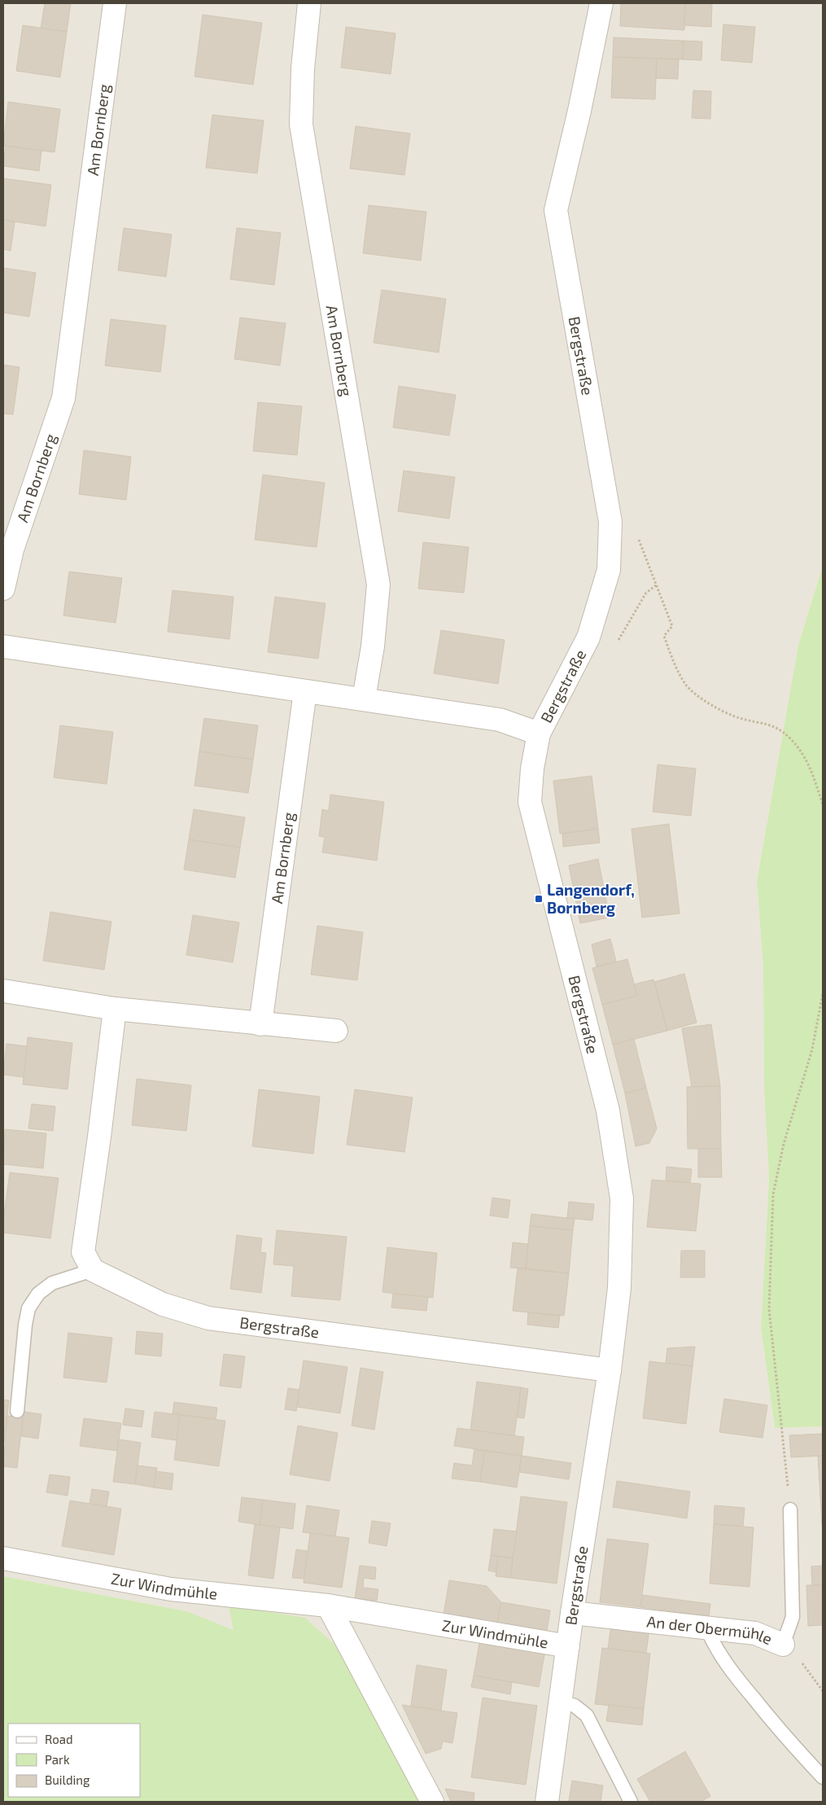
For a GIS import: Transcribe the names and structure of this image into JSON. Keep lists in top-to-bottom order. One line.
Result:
{"streets":{"street":["Am Bornberg","Bergstraße","Zur Windmühle","An der Obermühle"]},"crossings":[["Bergstraße","Zur Windmühle"],["Bergstraße","An der Obermühle"]],"places":{"transit":["Langendorf, Bornberg"]},"legend":["Road","Park","Building"]}
